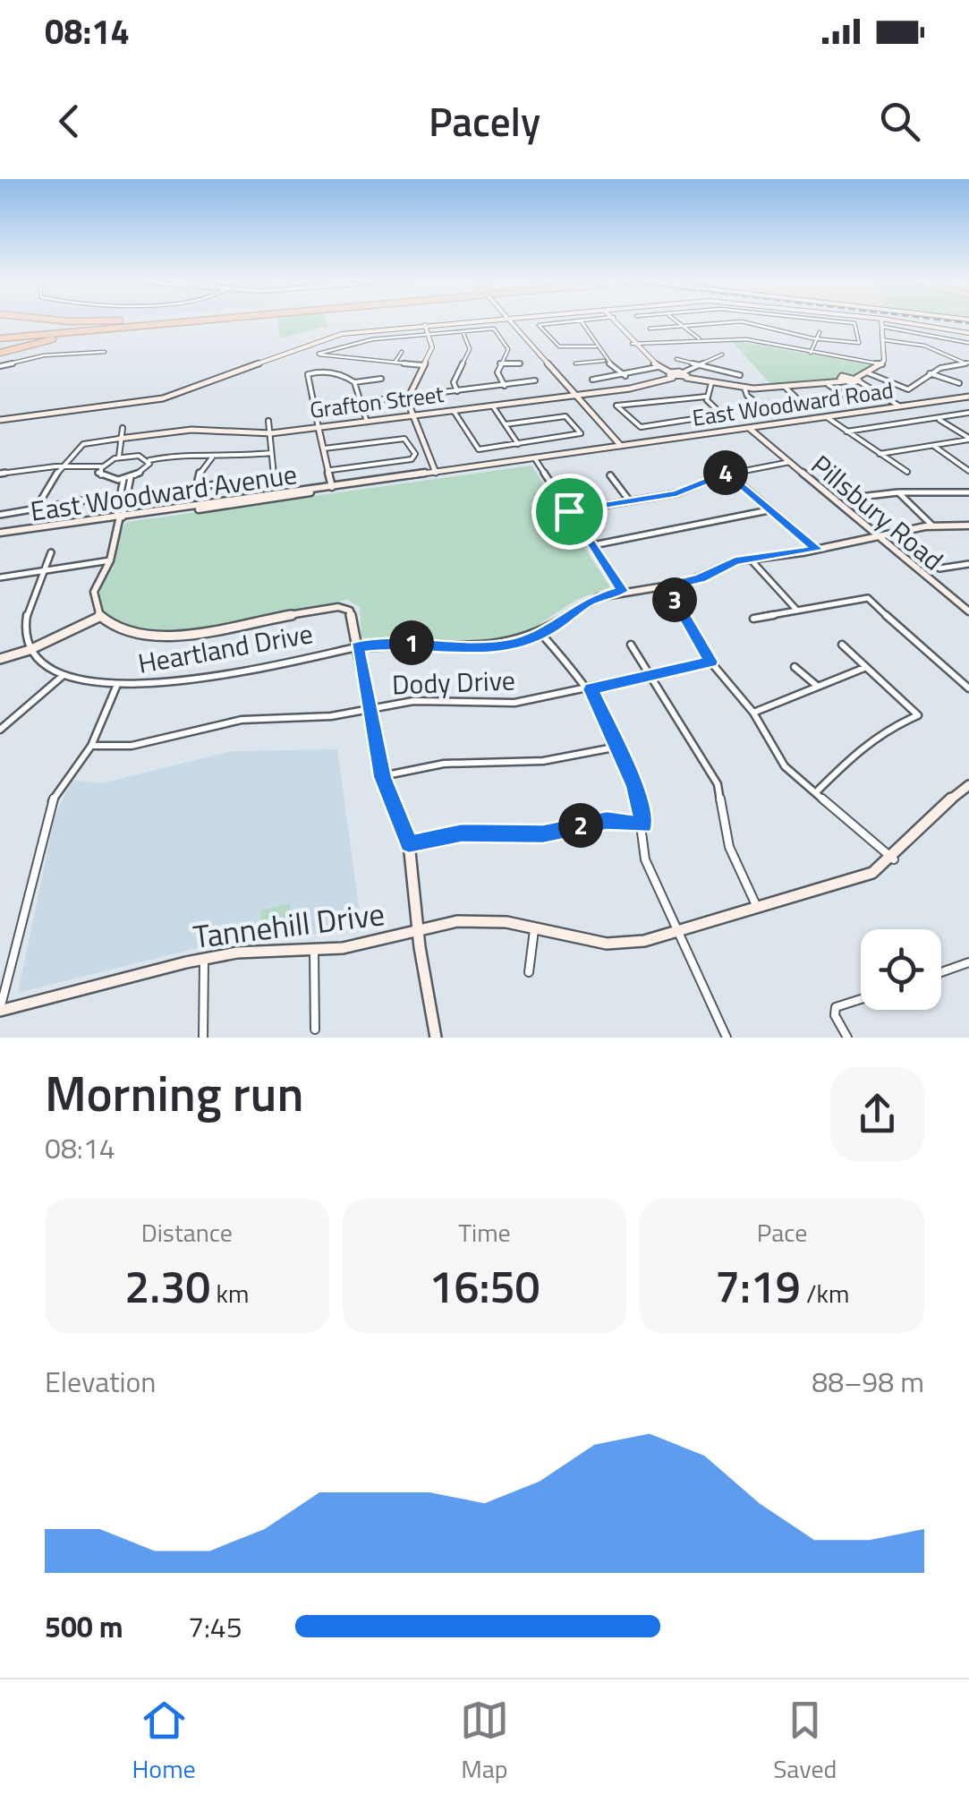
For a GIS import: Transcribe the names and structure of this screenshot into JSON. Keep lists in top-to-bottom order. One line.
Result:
{"streets":{"street":["Grafton Street","East Woodward Road","East Woodward Avenue","Pillsbury Road","Heartland Drive","Dody Drive","Tannehill Drive"]},"crossings":[["East Woodward Road","East Woodward Avenue"],["East Woodward Road","Pillsbury Road"],["Pillsbury Road","Heartland Drive"]],"page":{"status":"08:14","header":"Pacely","pins":["4","3","1","2"],"heading":["Morning run","08:14"],"stats":[["Distance","2.30 km"],["Time","16:50"],["Pace","7:19 /km"]],"chart":["Elevation","88–98 m"],"list":[{"name":"500 m","note":"7:45"}],"tabs":["Home","Map","Saved"]}}
